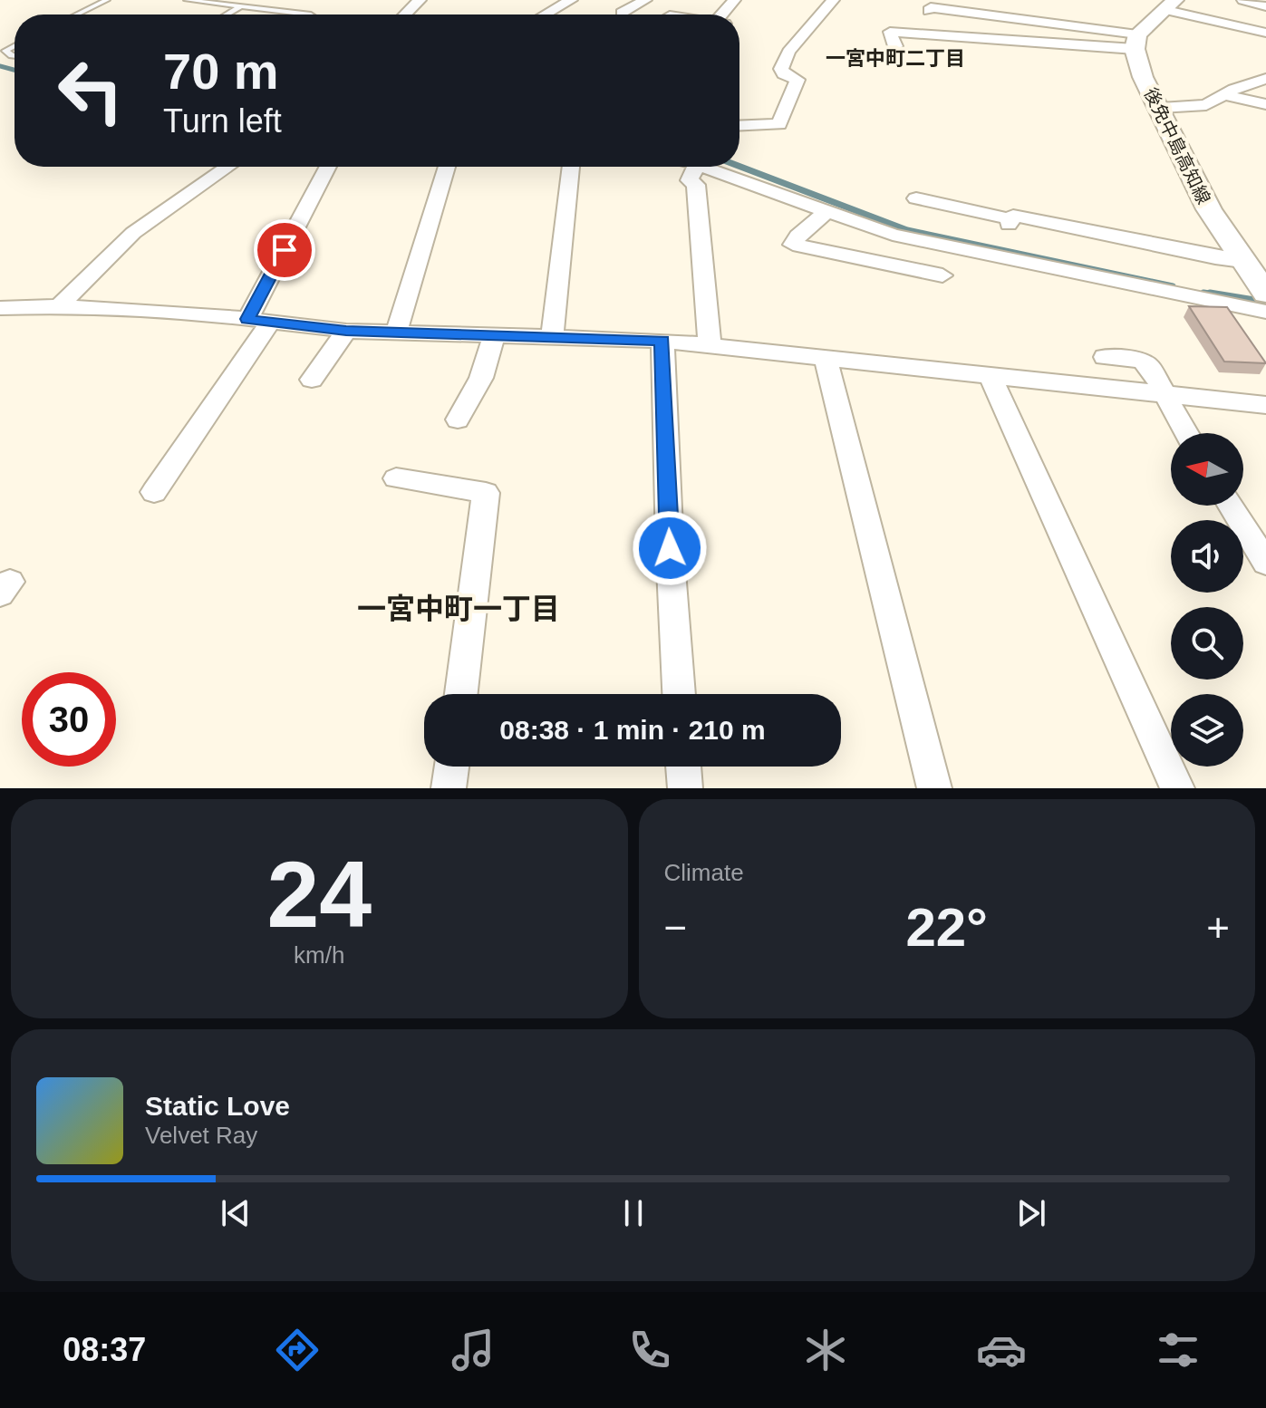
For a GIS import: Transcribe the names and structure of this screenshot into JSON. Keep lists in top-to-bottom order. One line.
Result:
{"streets":{"main road":["後免中島高知線"]},"districts":["一宮中町二丁目","一宮中町一丁目"],"north":"left","page":{"turn":["70 m","Turn left"],"limit":"30","trip":"08:38 · 1 min · 210 m","tile":[["24","km/h"],"Climate"],"heat":["−","22°","+"],"song":["Static Love","Velvet Ray"],"tabs":"08:37"}}
